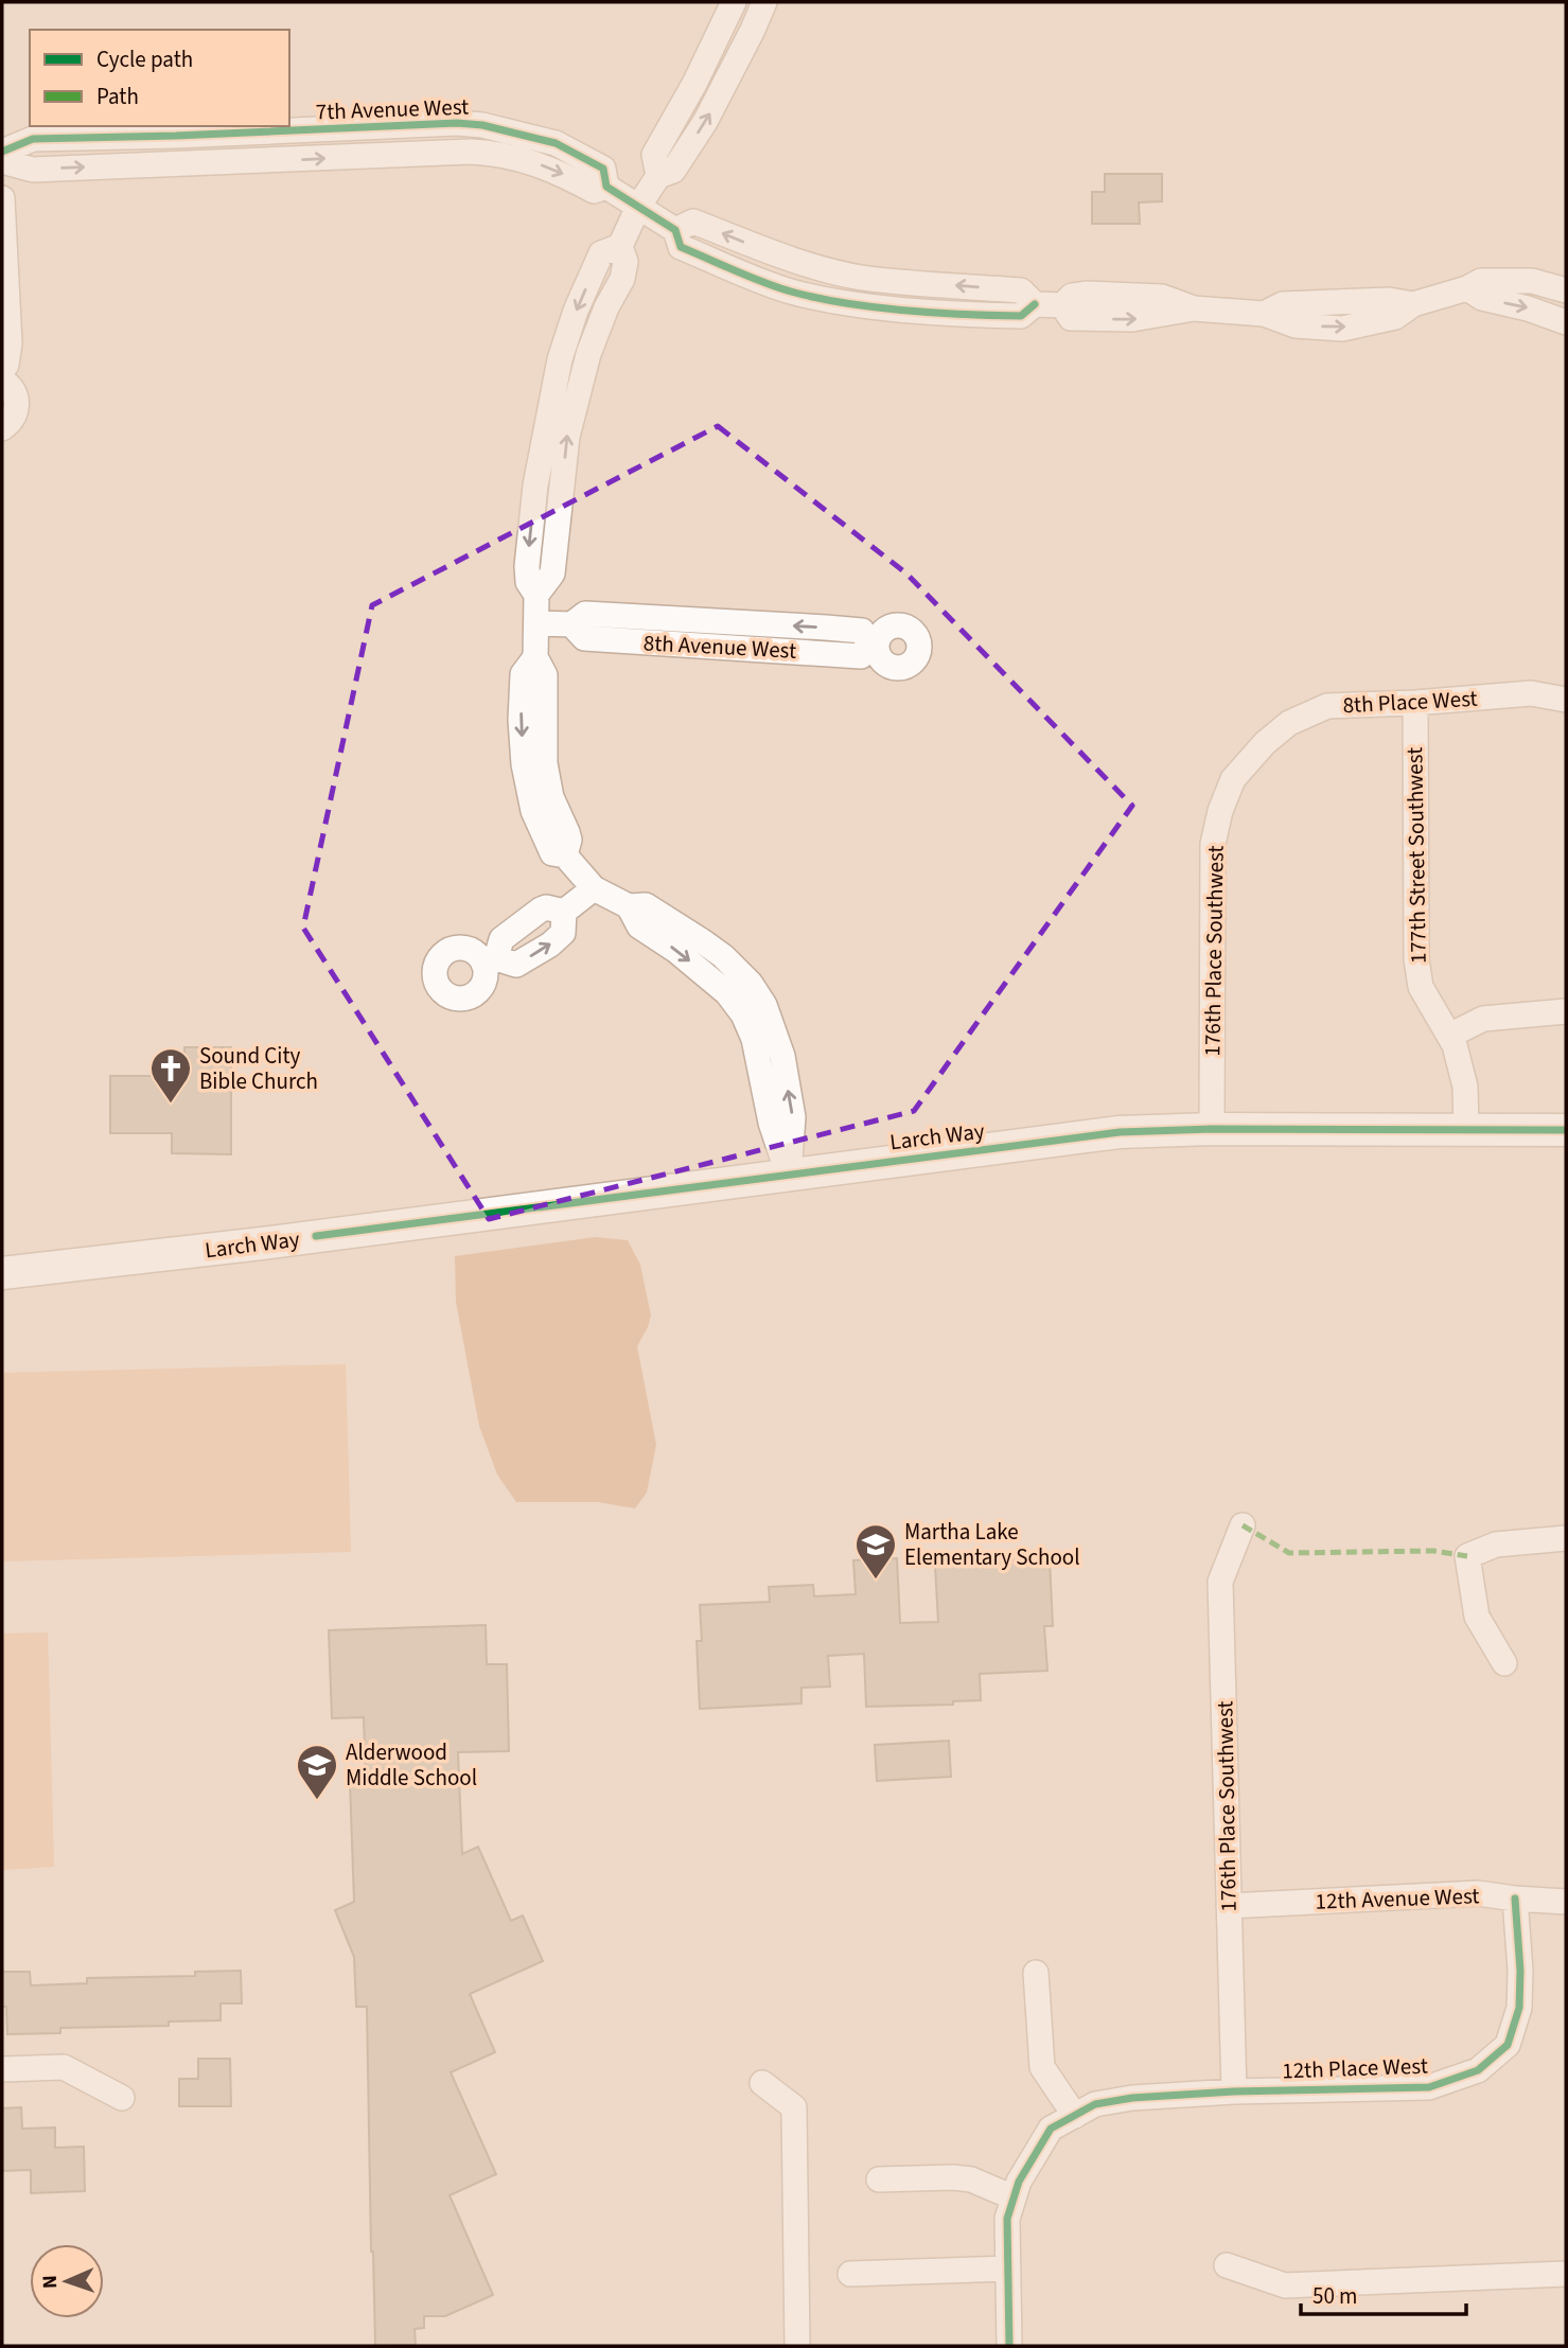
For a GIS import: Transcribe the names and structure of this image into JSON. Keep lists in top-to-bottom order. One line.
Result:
{"streets":{"main road":["Larch Way"],"street":["7th Avenue West","8th Avenue West","8th Place West","177th Street Southwest","176th Place Southwest","12th Avenue West","12th Place West"]},"crossings":[["8th Place West","177th Street Southwest"],["8th Place West","176th Place Southwest"],["177th Street Southwest","Larch Way"],["176th Place Southwest","Larch Way"],["176th Place Southwest","12th Avenue West"],["176th Place Southwest","12th Place West"],["12th Avenue West","12th Place West"]],"places":{"church":["Sound City Bible Church"],"school or university":["Martha Lake Elementary School","Alderwood Middle School"]},"legend":["Cycle path","Path"],"scale_bar":"50 m","north":"left"}
